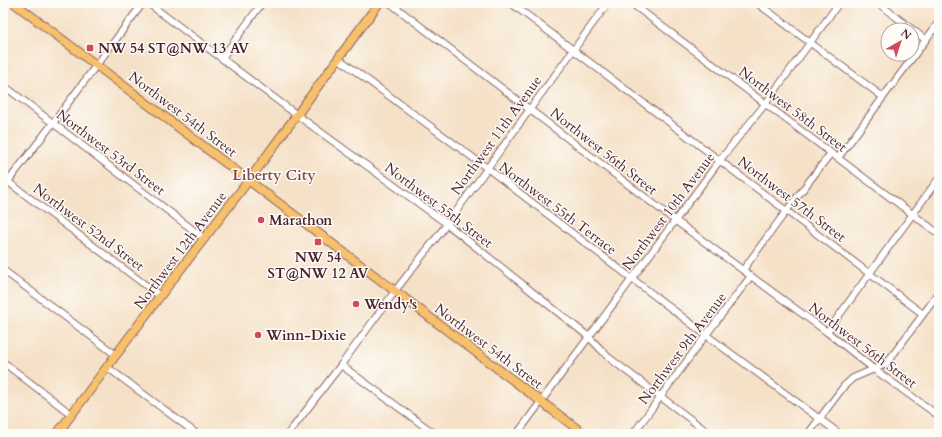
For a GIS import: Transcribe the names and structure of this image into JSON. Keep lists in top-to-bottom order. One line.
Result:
{"streets":{"main road":["Northwest 54th Street","Northwest 12th Avenue"],"street":["Northwest 58th Street","Northwest 11th Avenue","Northwest 56th Street","Northwest 53rd Street","Northwest 57th Street","Northwest 55th Street","Northwest 55th Terrace","Northwest 10th Avenue","Northwest 52nd Street","Northwest 9th Avenue"]},"crossings":[["Northwest 58th Street","Northwest 10th Avenue"],["Northwest 54th Street","Northwest 11th Avenue"],["Northwest 54th Street","Northwest 10th Avenue"],["Northwest 54th Street","Northwest 12th Avenue"],["Northwest 11th Avenue","Northwest 56th Street"],["Northwest 11th Avenue","Northwest 57th Street"],["Northwest 11th Avenue","Northwest 55th Street"],["Northwest 11th Avenue","Northwest 55th Terrace"],["Northwest 56th Street","Northwest 10th Avenue"],["Northwest 56th Street","Northwest 9th Avenue"],["Northwest 53rd Street","Northwest 12th Avenue"],["Northwest 57th Street","Northwest 10th Avenue"],["Northwest 55th Street","Northwest 10th Avenue"],["Northwest 55th Street","Northwest 12th Avenue"],["Northwest 55th Street","Northwest 9th Avenue"],["Northwest 55th Terrace","Northwest 10th Avenue"],["Northwest 55th Terrace","Northwest 12th Avenue"],["Northwest 55th Terrace","Northwest 9th Avenue"],["Northwest 52nd Street","Northwest 12th Avenue"]],"districts":["Liberty City"],"places":{"transit":["NW 54 ST@NW 13 AV","NW 54 ST@NW 12 AV"],"other":["Marathon","Wendy's","Winn-Dixie"]},"north":"top right"}
